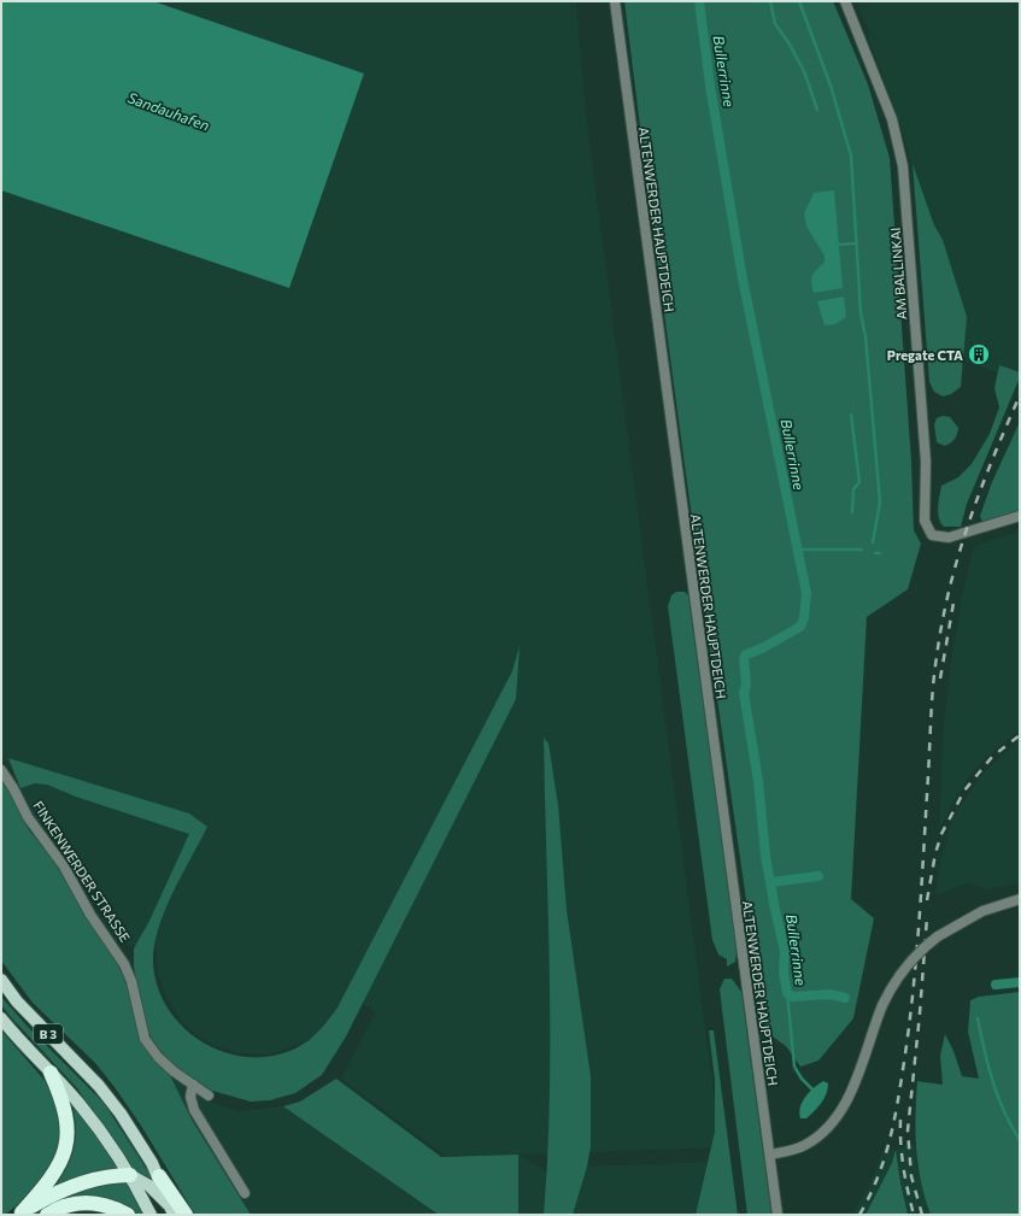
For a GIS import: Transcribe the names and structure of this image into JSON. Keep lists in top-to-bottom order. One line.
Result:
{"streets":{"main road":["B 3"],"street":["ALTENWERDER HAUPTDEICH","AM BALLINKAI","FINKENWERDER STRASSE"]},"water":["Bullerrinne","Sandauhafen"],"places":{"building":["Pregate CTA"]}}
